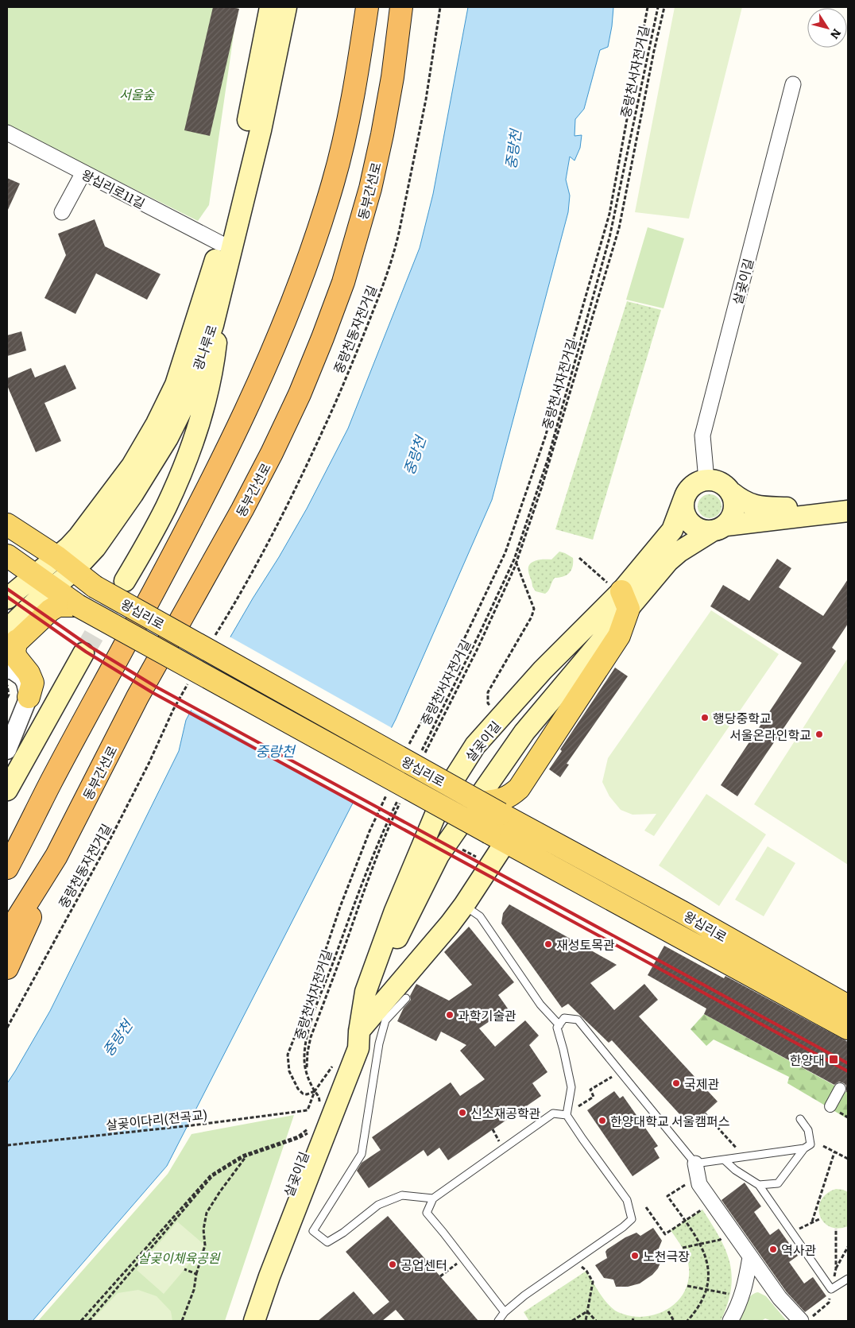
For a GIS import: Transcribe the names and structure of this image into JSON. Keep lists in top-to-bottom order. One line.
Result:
{"streets":{"highway":["동부간선로"],"main road":["살곶이길","광나루로","왕십리로"],"street":["왕십리로11길"],"path":["중랑천서자전거길","중랑천동자전거길","살곶이다리(전곡교)"]},"crossings":[["중랑천서자전거길","살곶이다리(전곡교)"],["왕십리로11길","광나루로"],["광나루로","왕십리로"]],"water":["중랑천"],"parks":["서울숲","살곶이체육공원"],"places":{"other":["행당중학교","서울온라인학교","재성토목관","과학기술관","국제관","신소재공학관","한양대학교 서울캠퍼스","역사관","노천극장","공업센터"],"transit":["한양대"]},"north":"bottom right"}
